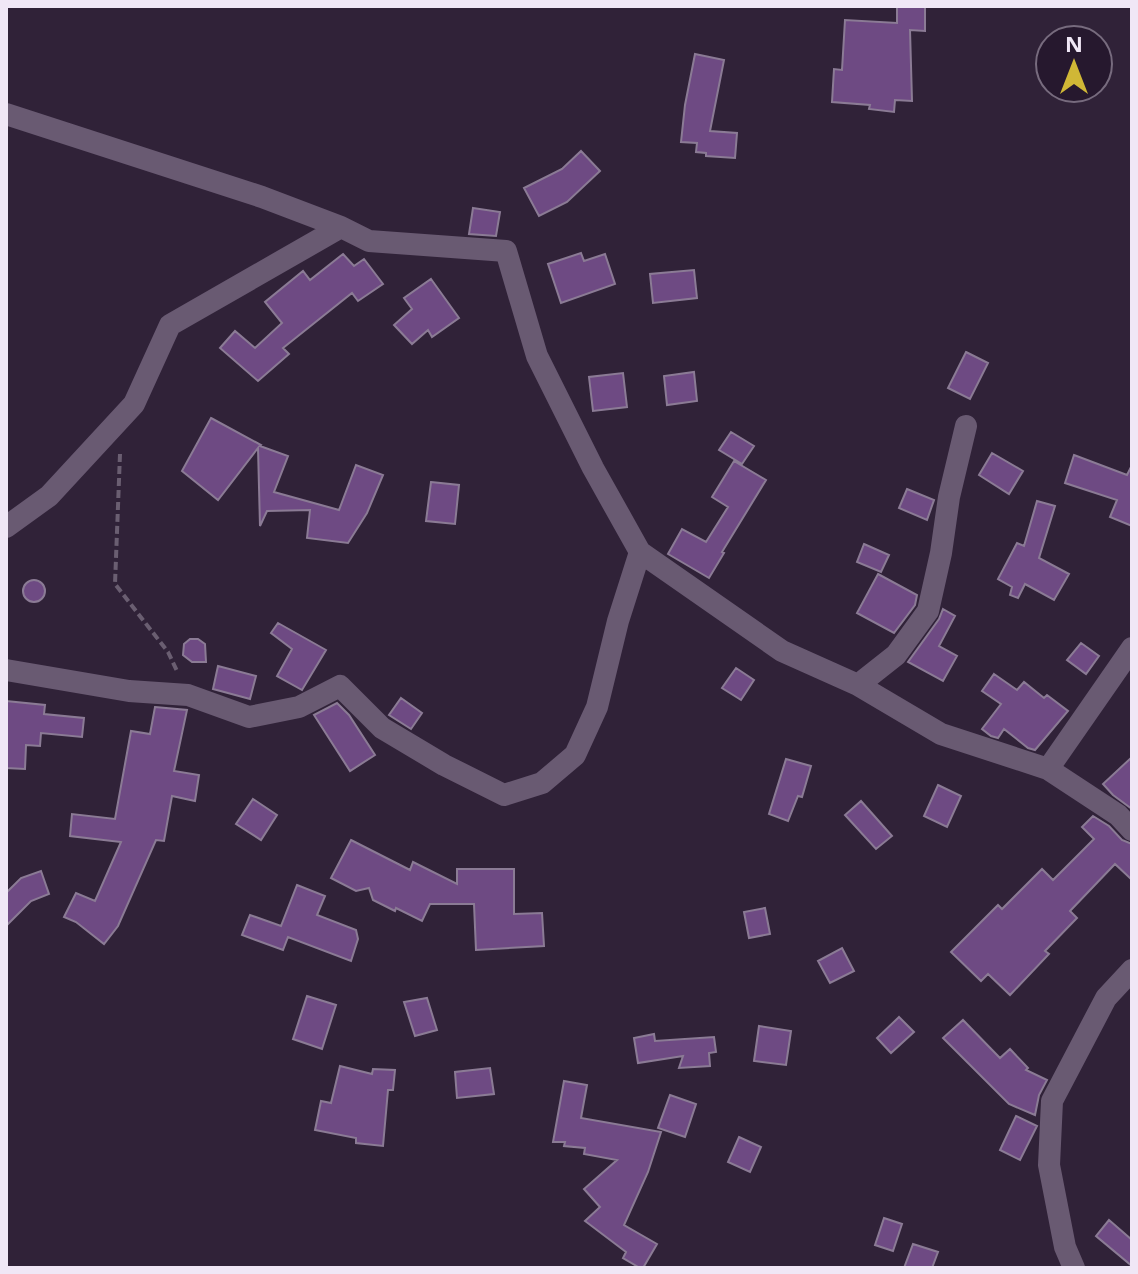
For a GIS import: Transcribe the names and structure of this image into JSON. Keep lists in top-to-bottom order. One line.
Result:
{"north":"top"}
